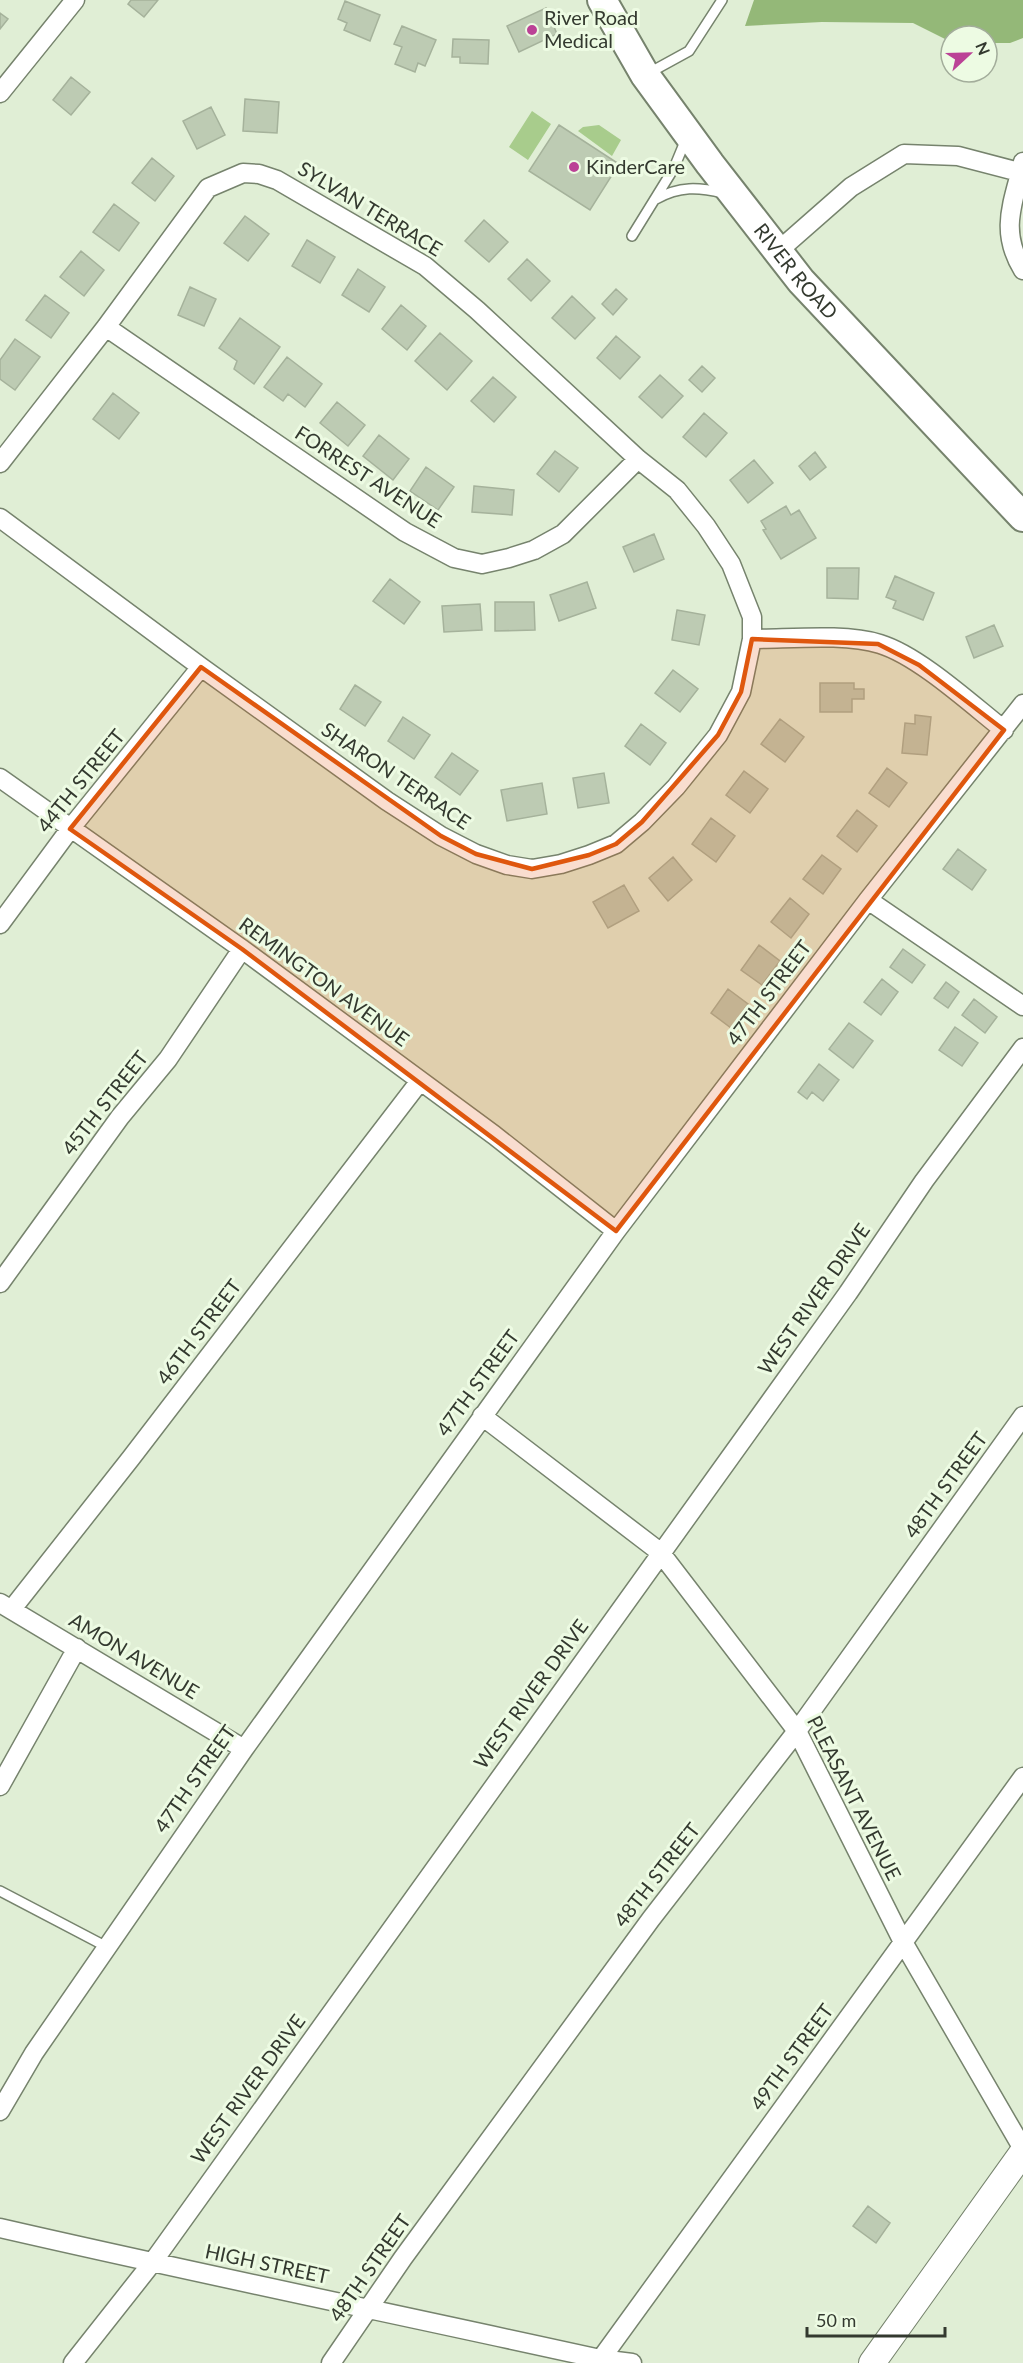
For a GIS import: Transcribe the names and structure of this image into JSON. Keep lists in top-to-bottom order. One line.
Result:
{"streets":{"main road":["RIVER ROAD"],"street":["SYLVAN TERRACE","FORREST AVENUE","SHARON TERRACE","44TH STREET","REMINGTON AVENUE","47TH STREET","45TH STREET","WEST RIVER DRIVE","46TH STREET","48TH STREET","AMON AVENUE","PLEASANT AVENUE","49TH STREET","HIGH STREET"]},"crossings":[["SYLVAN TERRACE","FORREST AVENUE"],["SYLVAN TERRACE","SHARON TERRACE"],["SHARON TERRACE","44TH STREET"],["44TH STREET","REMINGTON AVENUE"],["REMINGTON AVENUE","47TH STREET"],["REMINGTON AVENUE","45TH STREET"],["REMINGTON AVENUE","46TH STREET"],["47TH STREET","AMON AVENUE"],["47TH STREET","PLEASANT AVENUE"],["WEST RIVER DRIVE","PLEASANT AVENUE"],["WEST RIVER DRIVE","HIGH STREET"],["46TH STREET","AMON AVENUE"],["48TH STREET","PLEASANT AVENUE"],["48TH STREET","HIGH STREET"],["PLEASANT AVENUE","49TH STREET"],["49TH STREET","HIGH STREET"]],"places":["River Road Medical","KinderCare"],"scale_bar":"50 m","north":"right"}
